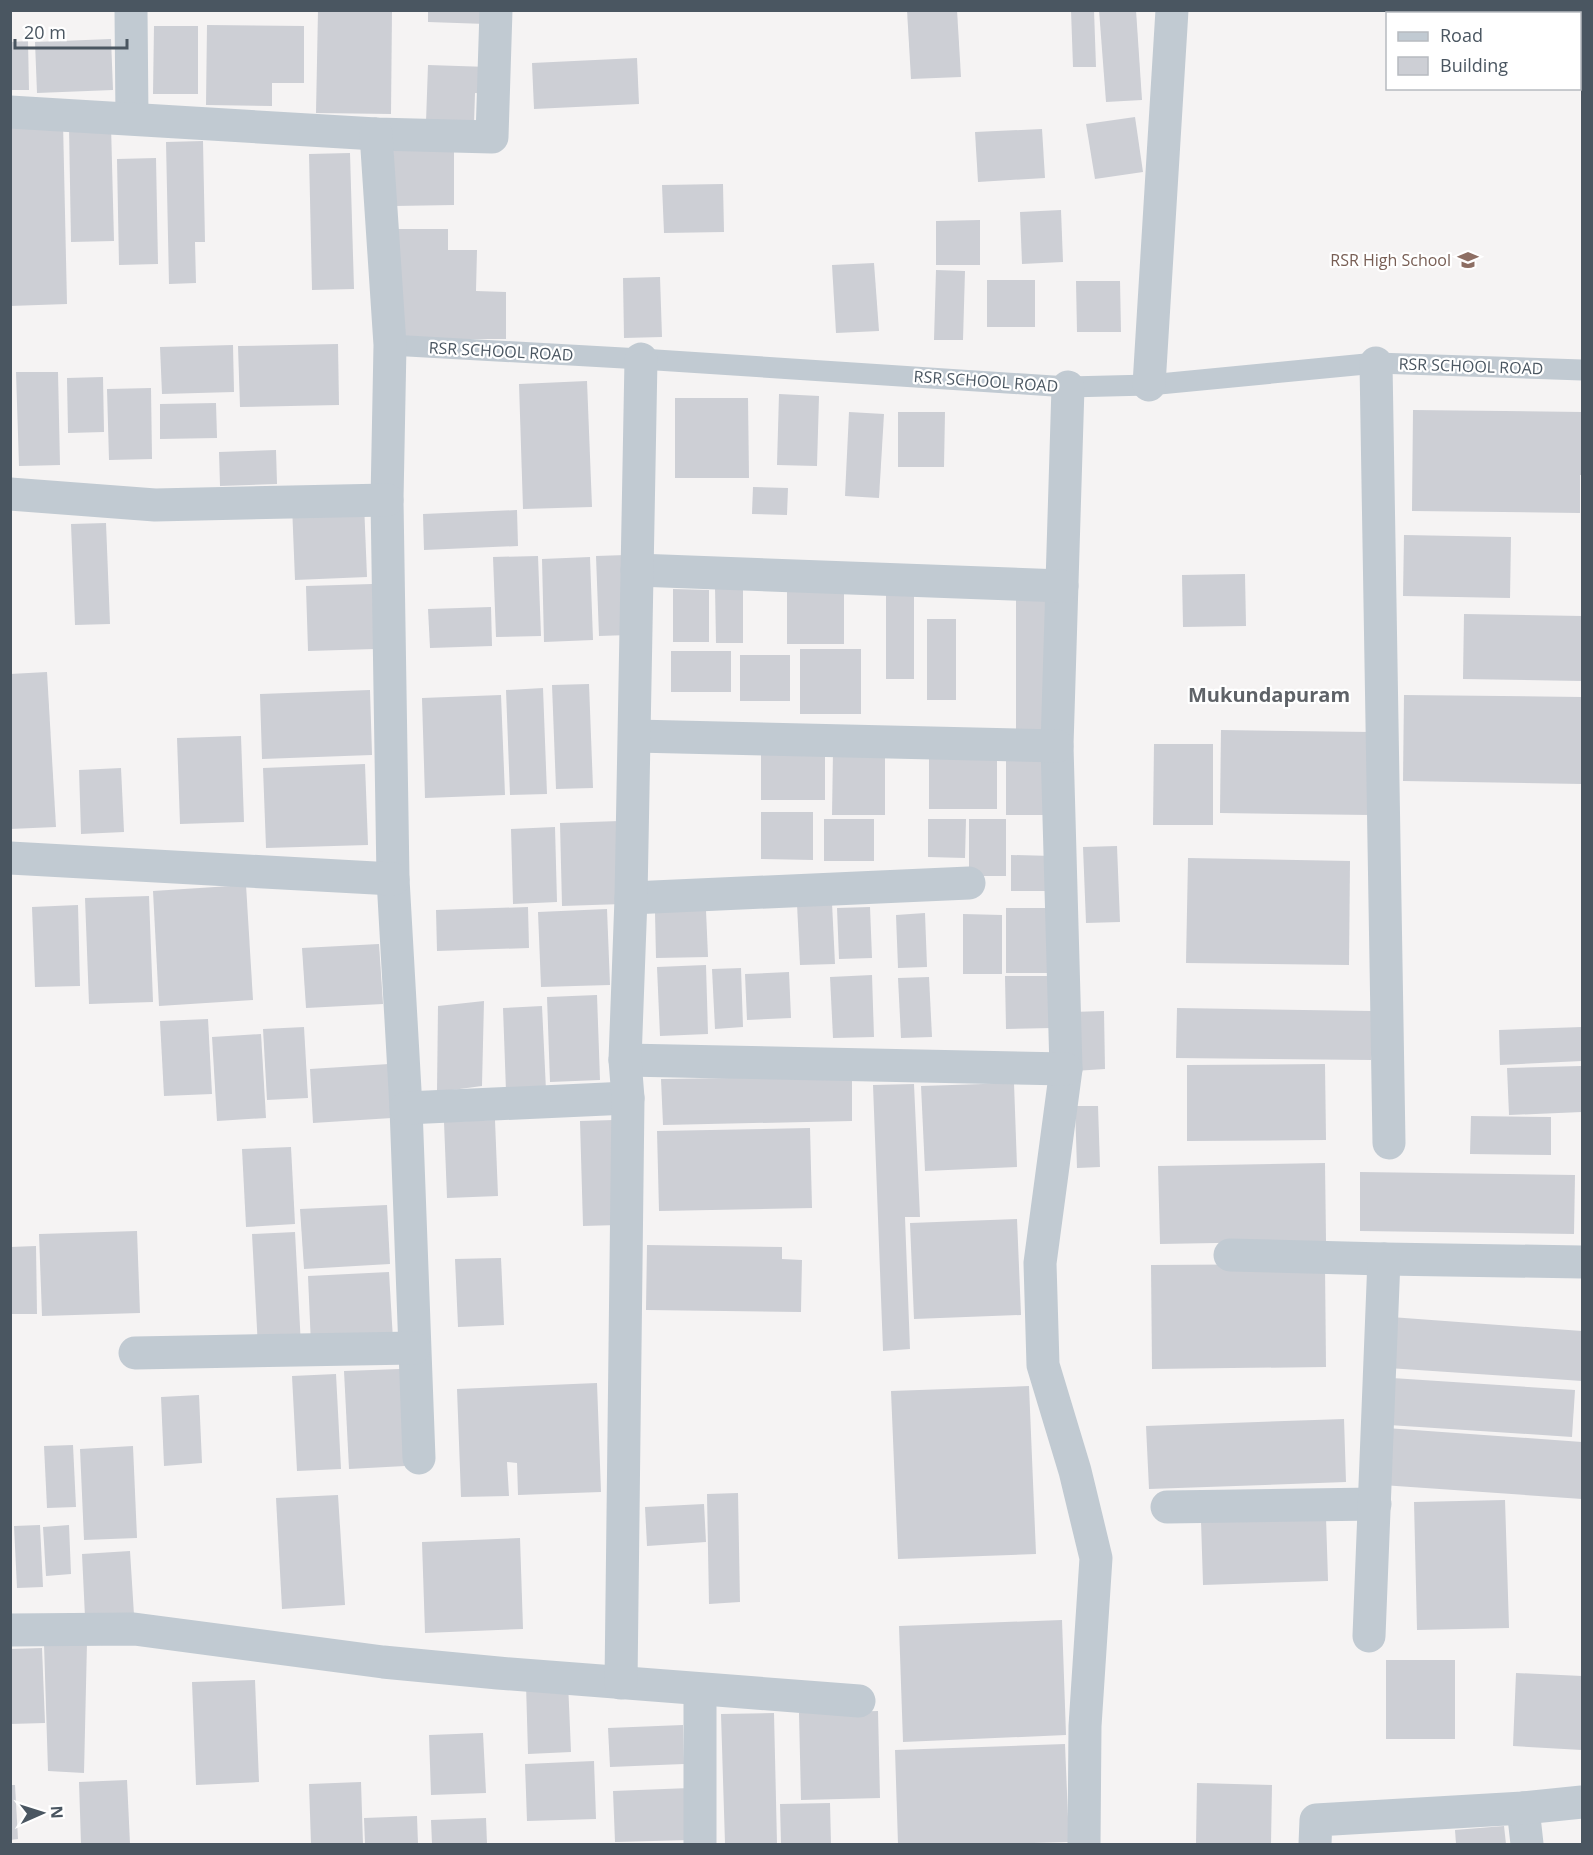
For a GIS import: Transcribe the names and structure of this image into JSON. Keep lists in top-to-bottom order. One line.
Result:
{"streets":{"lane":["RSR SCHOOL ROAD"]},"districts":["Mukundapuram"],"places":{"school or university":["RSR High School"]},"legend":["Road","Building"],"scale_bar":"20 m","north":"right"}
